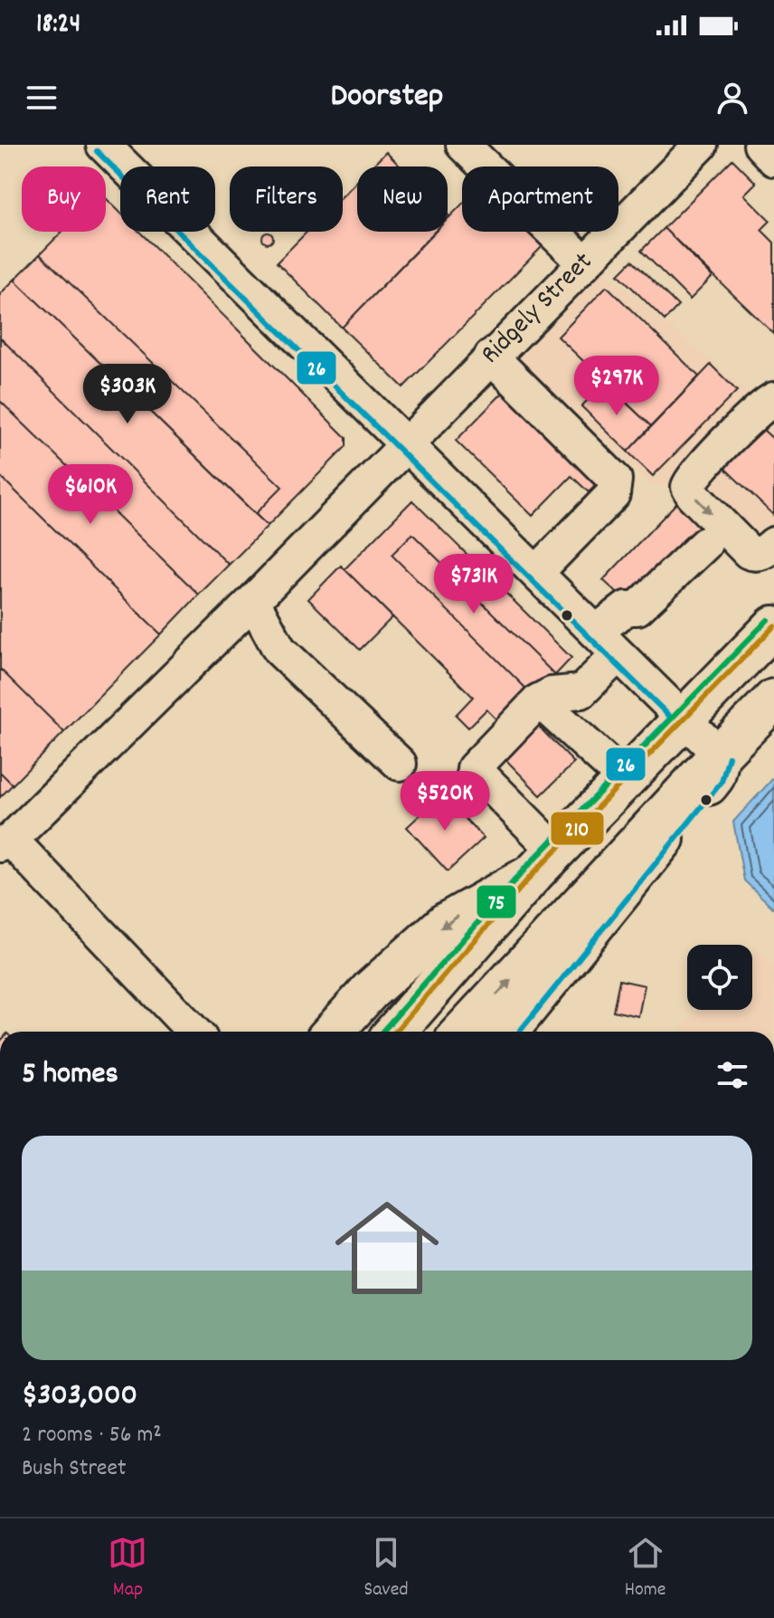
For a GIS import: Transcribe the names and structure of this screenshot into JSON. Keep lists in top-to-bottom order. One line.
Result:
{"streets":{"street":["Ridgely Street"]},"lines":["transit line 26","transit line 75","transit line 210"],"page":{"status":"18:24","header":"Doorstep","chip":["Buy","Rent","Filters","New","Apartment"],"price":["$297K","$303K","$610K","$731K","$520K"],"heading":"5 homes","list":[{"name":"$303,000","note":"2 rooms · 56 m² · Bush Street"}],"tabs":["Map","Saved","Home"]}}
